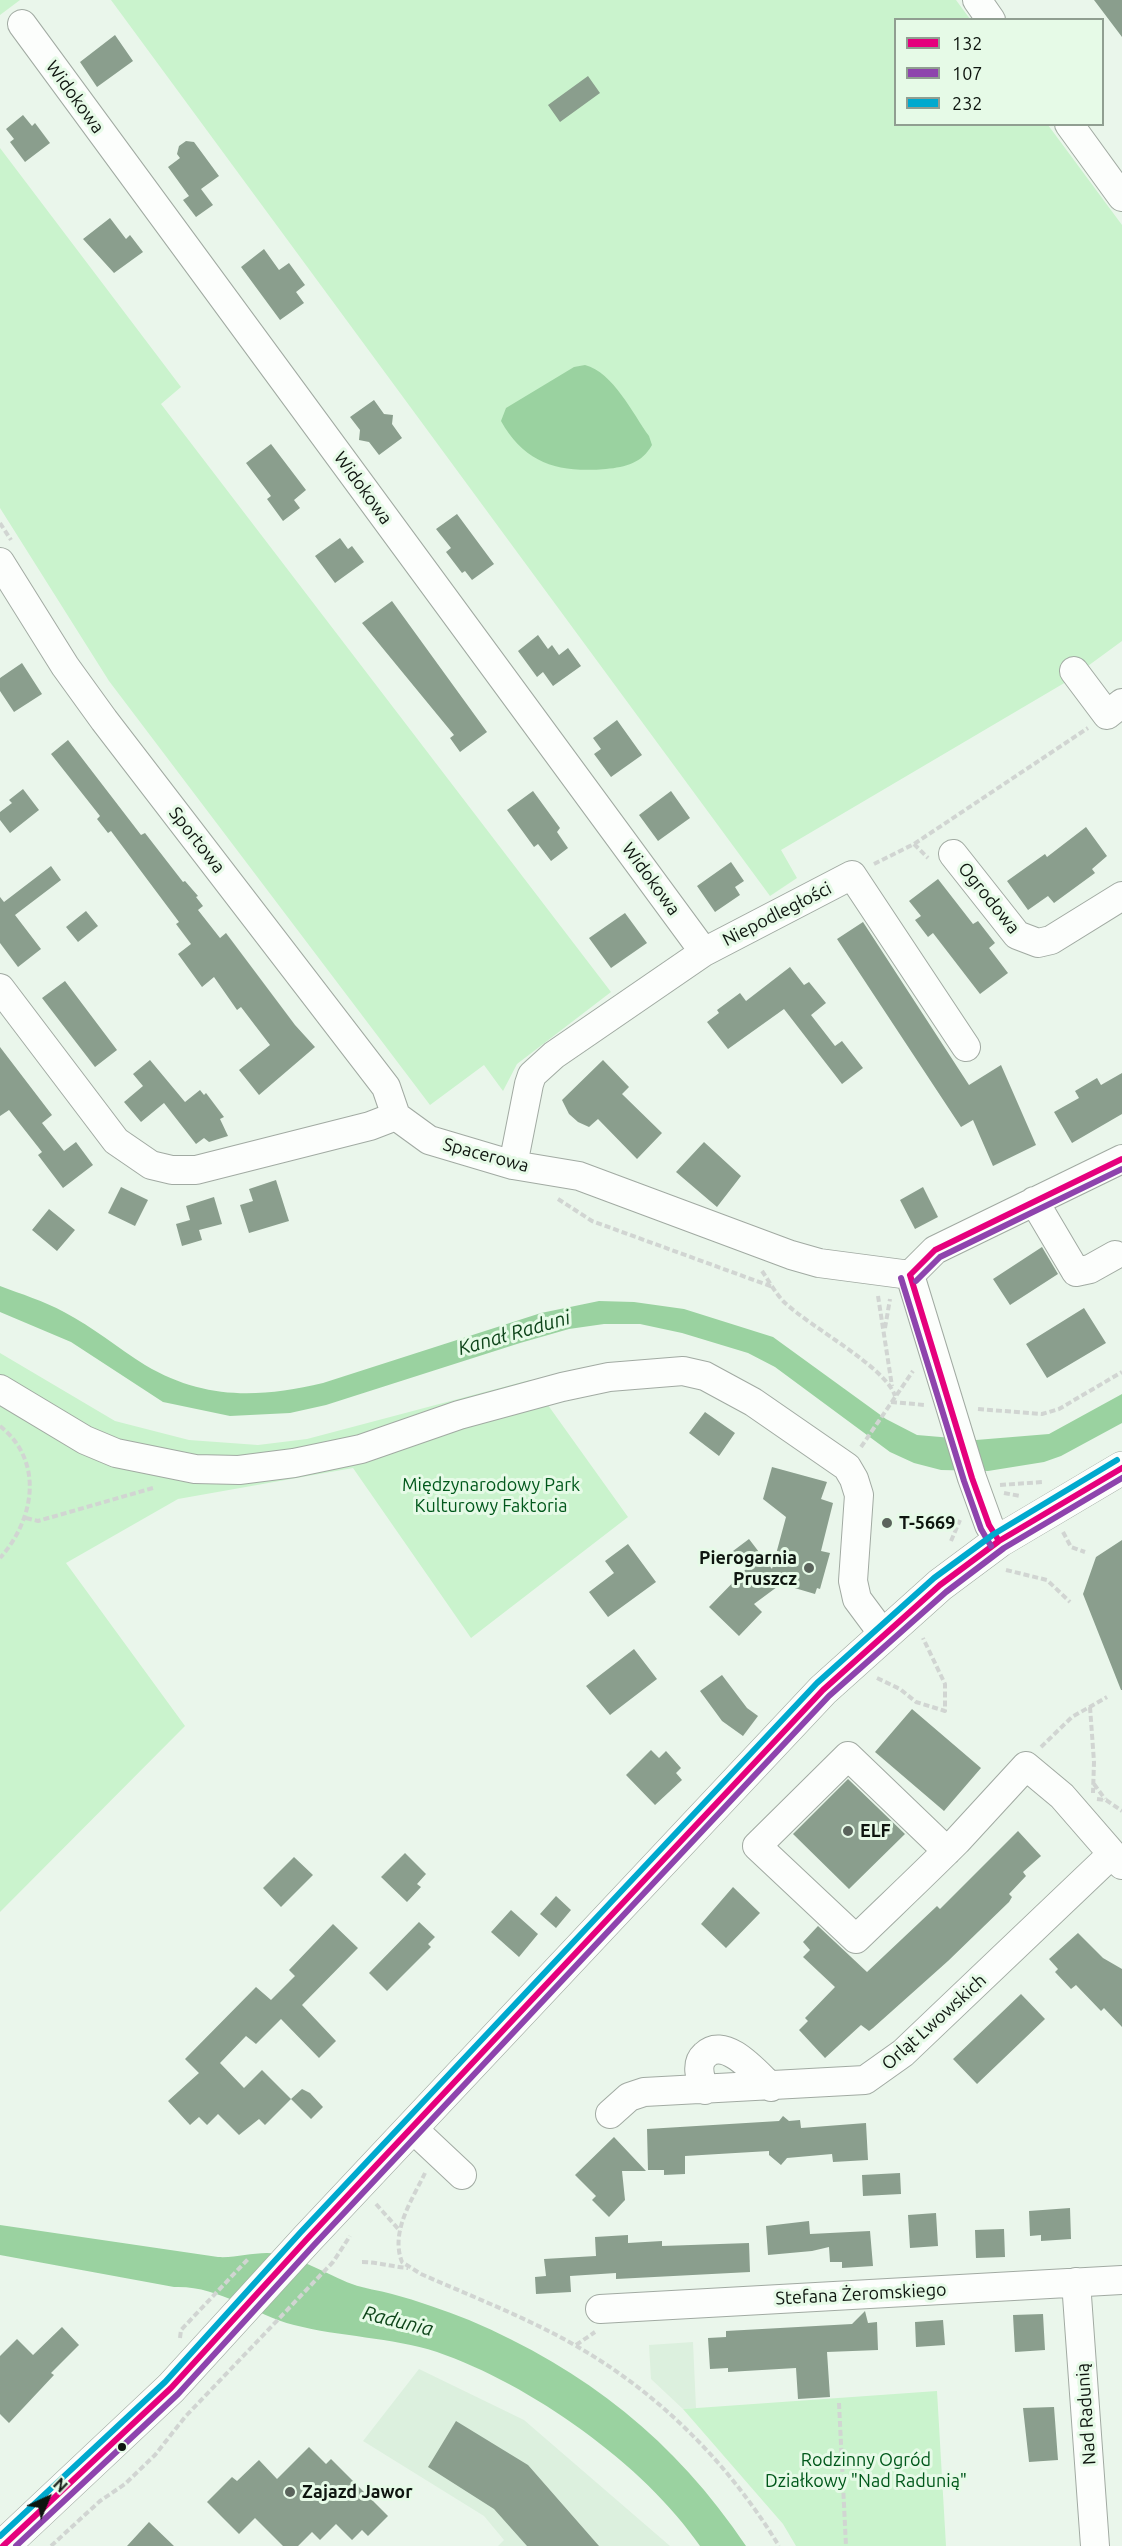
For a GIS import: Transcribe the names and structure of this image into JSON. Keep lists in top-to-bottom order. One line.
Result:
{"streets":{"street":["Widokowa","Sportowa","Ogrodowa","Niepodległości","Spacerowa","Orląt Lwowskich","Stefana Żeromskiego","Nad Radunią"]},"crossings":[["Widokowa","Niepodległości"],["Sportowa","Spacerowa"],["Niepodległości","Spacerowa"],["Stefana Żeromskiego","Nad Radunią"]],"water":["Kanał Raduni","Radunia"],"parks":["Międzynarodowy Park Kulturowy Faktoria","Rodzinny Ogród Działkowy \"Nad Radunią\""],"places":["T-5669","Pierogarnia Pruszcz","ELF","Zajazd Jawor"],"lines":["transit line 132","transit line 107","transit line 232"],"legend":["132","107","232"],"north":"top right"}
